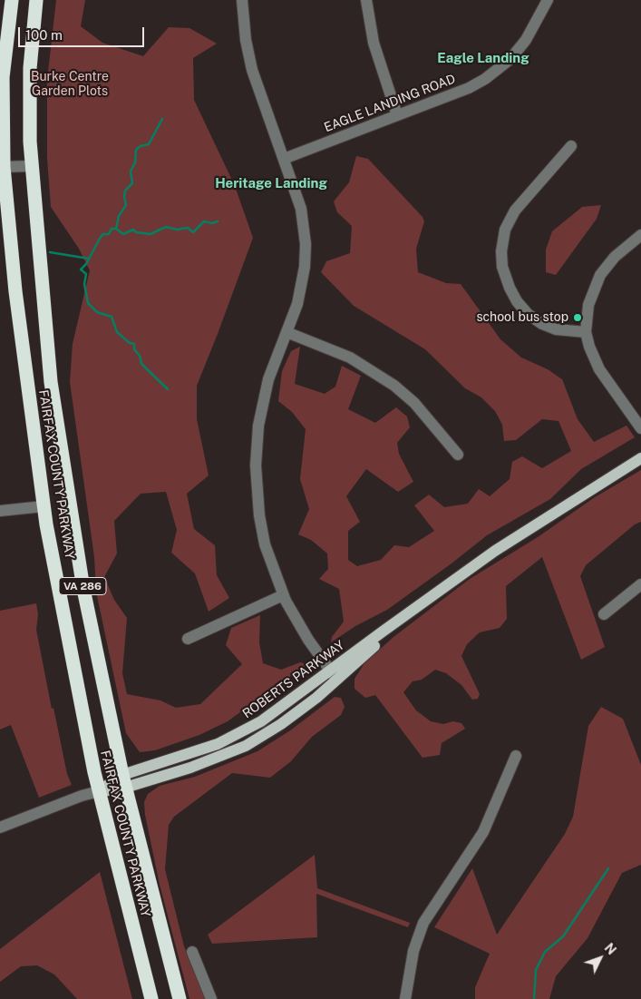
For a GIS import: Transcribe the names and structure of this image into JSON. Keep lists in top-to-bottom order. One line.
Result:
{"streets":{"highway":["FAIRFAX COUNTY PARKWAY","VA 286"],"main road":["ROBERTS PARKWAY"],"street":["EAGLE LANDING ROAD"]},"crossings":[["FAIRFAX COUNTY PARKWAY","ROBERTS PARKWAY"]],"districts":["Eagle Landing","Heritage Landing"],"parks":["Burke Centre Garden Plots"],"places":["school bus stop"],"scale_bar":"100 m","north":"top right"}
